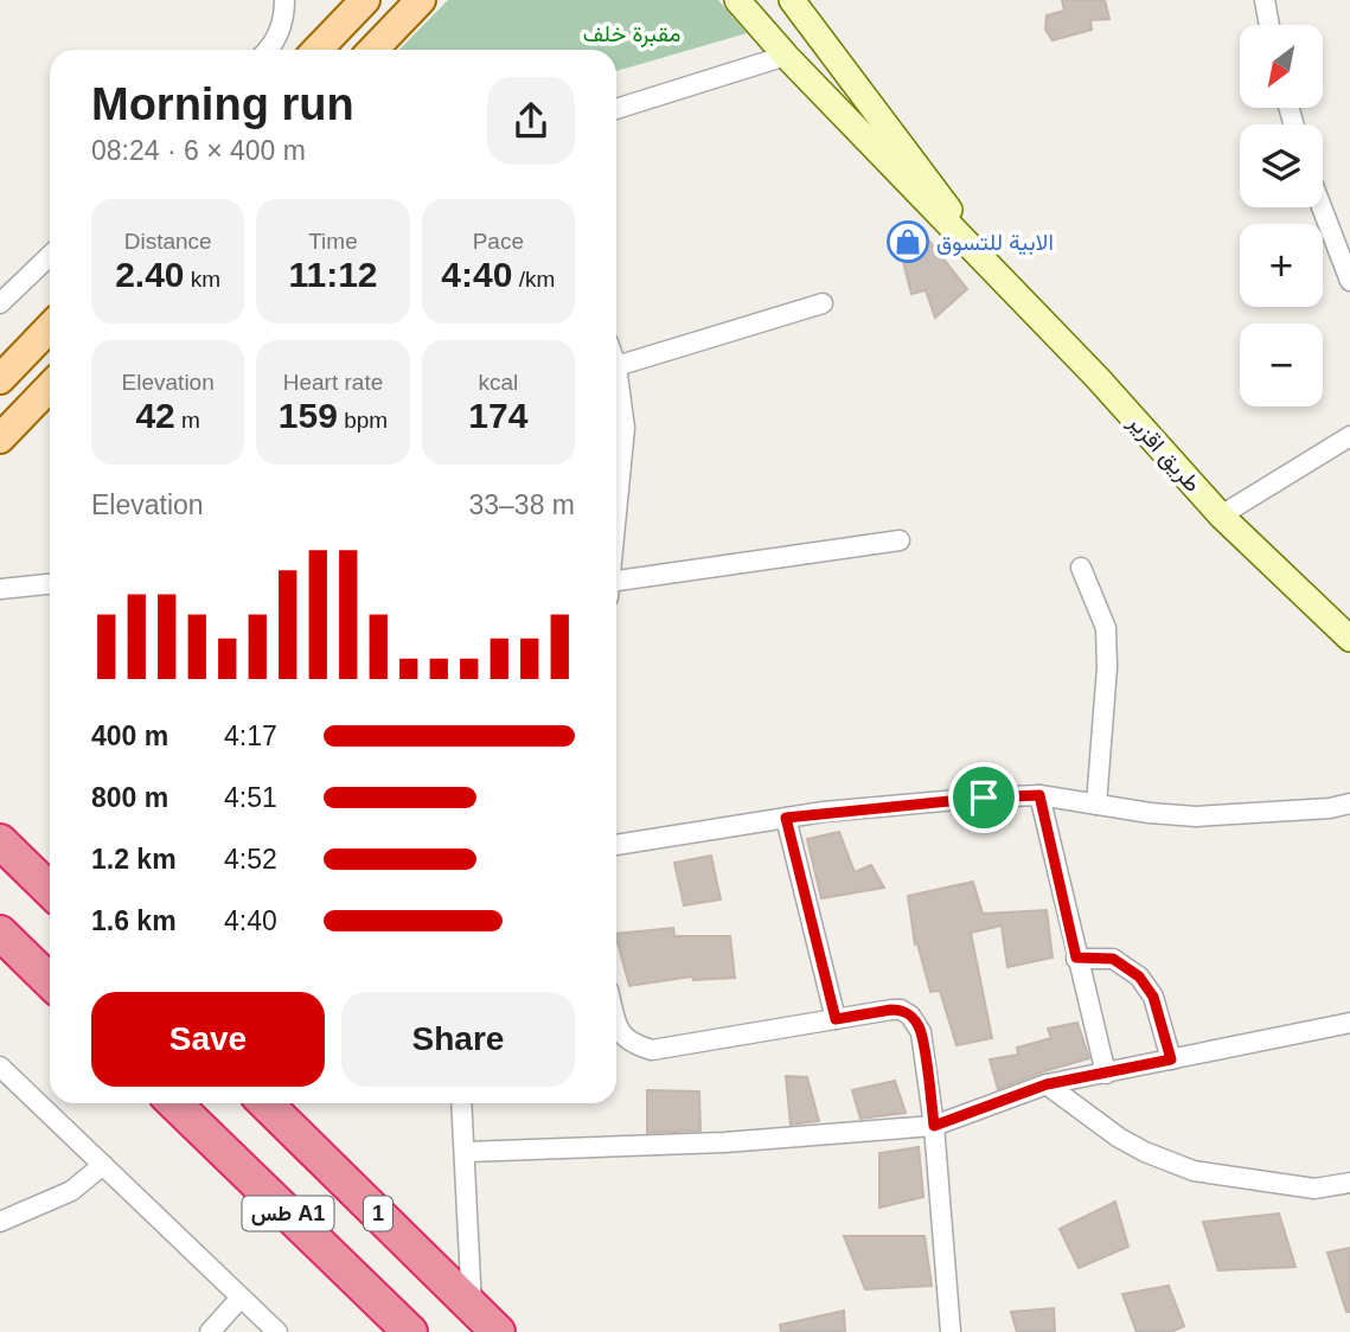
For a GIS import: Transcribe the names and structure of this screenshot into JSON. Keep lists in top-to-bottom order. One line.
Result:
{"streets":{"highway":["طس A1","1"],"street":["طريق اقزير"]},"parks":["مقبرة خلف"],"places":{"shop":["الابية للتسوق"]},"north":"bottom left","page":{"map_buttons":["+","−"],"heading":["Morning run","08:24 · 6 × 400 m"],"stats":[["Distance","2.40 km"],["Time","11:12"],["Pace","4:40 /km"],["Elevation","42 m"],["Heart rate","159 bpm"],["kcal","174"]],"chart":["Elevation","33–38 m"],"list":[{"name":"400 m","note":"4:17"},{"name":"800 m","note":"4:51"},{"name":"1.2 km","note":"4:52"},{"name":"1.6 km","note":"4:40"}],"buttons":["Save","Share"]}}
